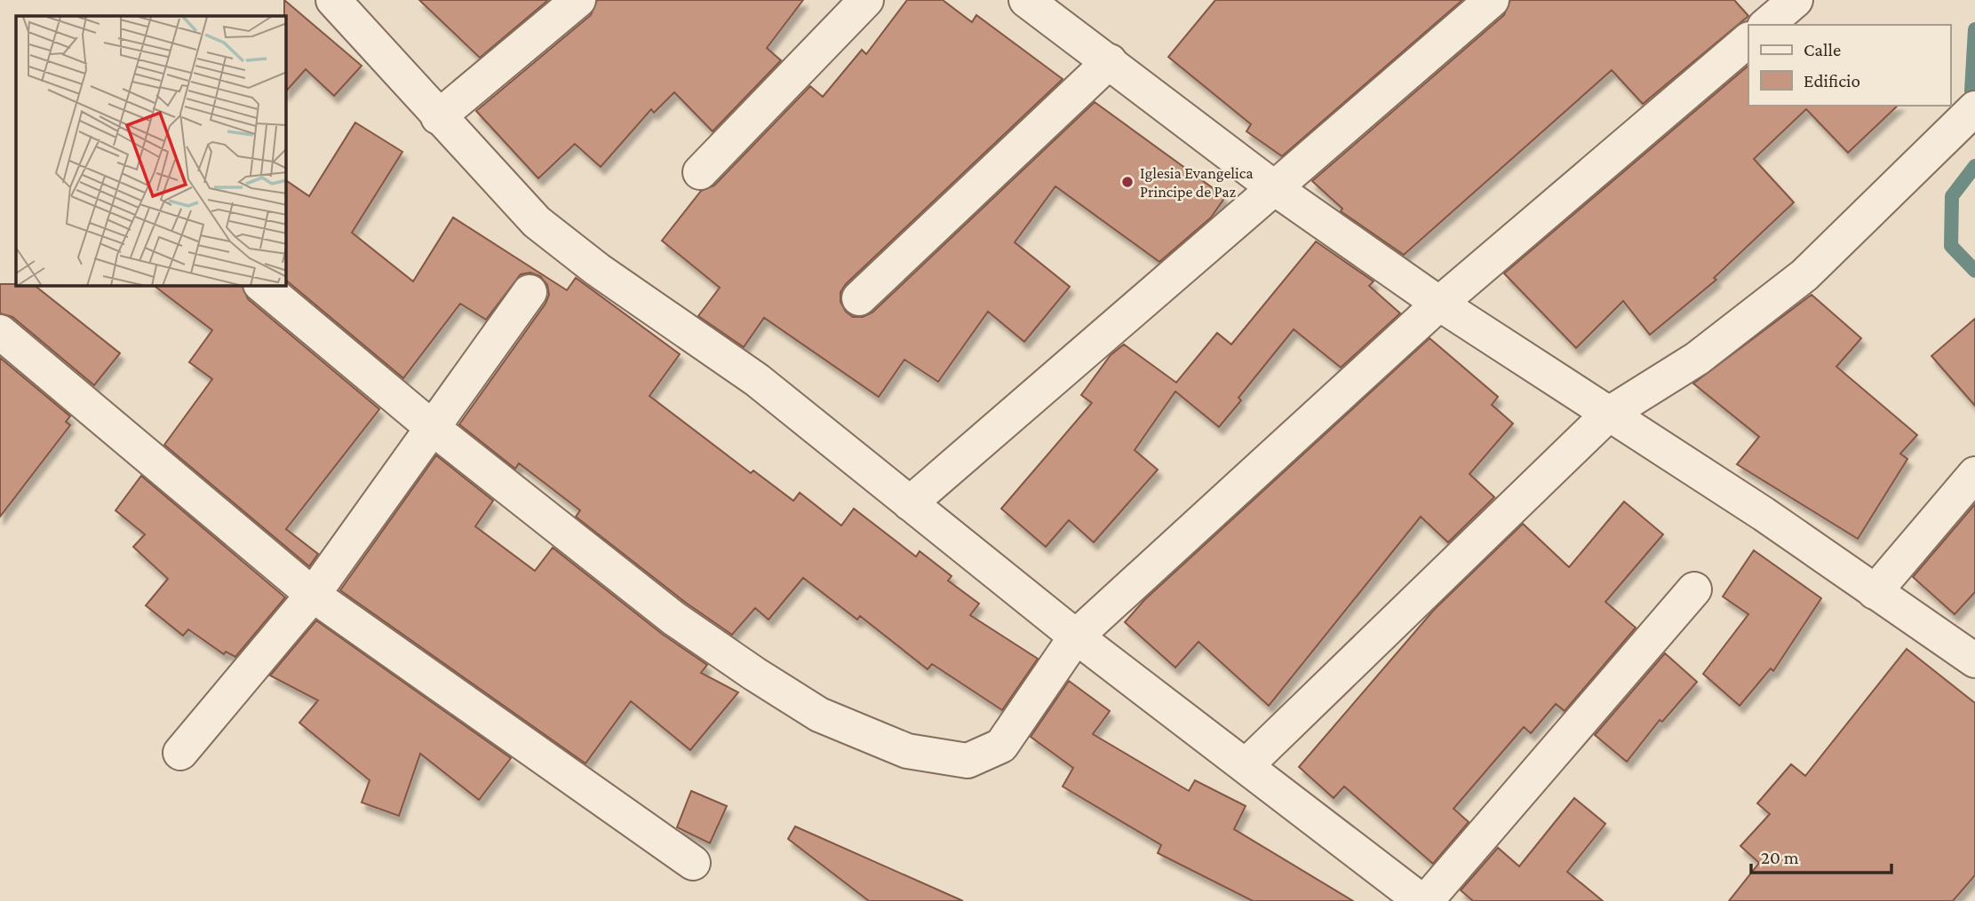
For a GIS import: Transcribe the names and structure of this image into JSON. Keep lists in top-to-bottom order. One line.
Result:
{"places":["Iglesia Evangelica Principe de Paz"],"legend":["Calle","Edificio"],"scale_bar":"20 m"}
